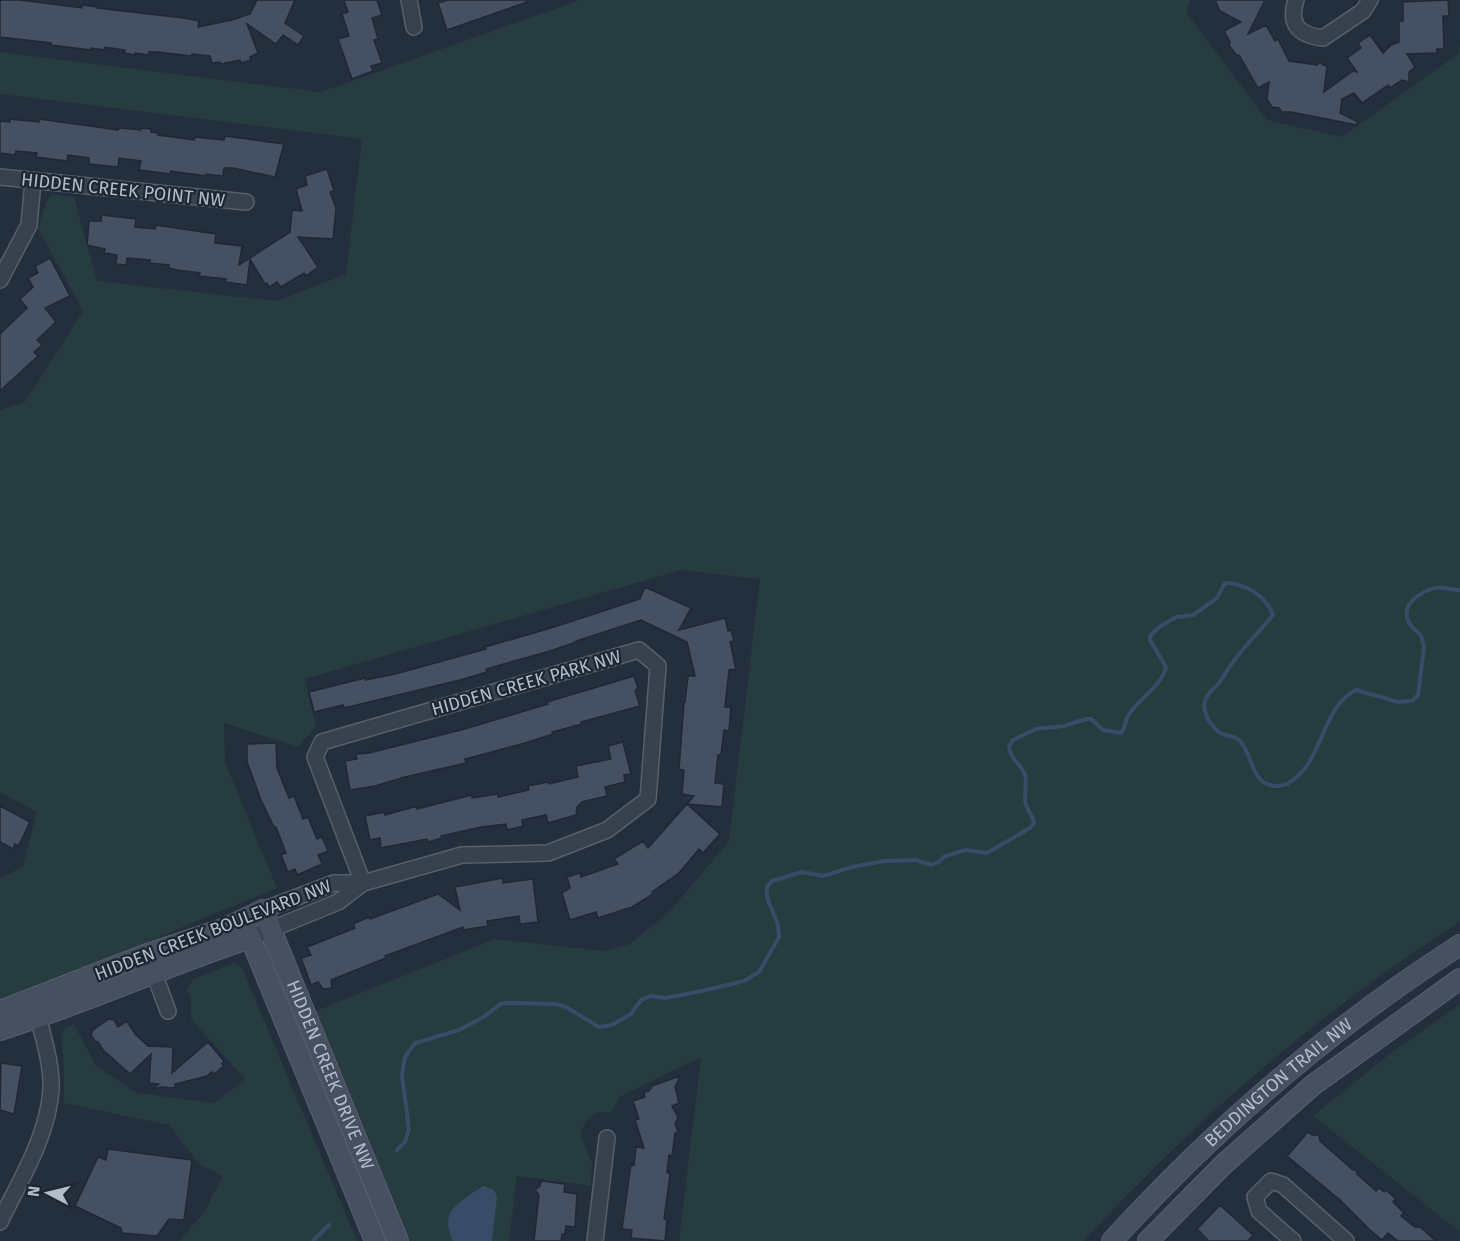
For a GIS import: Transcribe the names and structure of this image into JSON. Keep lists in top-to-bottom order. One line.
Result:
{"streets":{"street":["HIDDEN CREEK POINT NW","HIDDEN CREEK PARK NW","HIDDEN CREEK BOULEVARD NW","HIDDEN CREEK DRIVE NW","BEDDINGTON TRAIL NW"]},"crossings":[["HIDDEN CREEK PARK NW","HIDDEN CREEK BOULEVARD NW"],["HIDDEN CREEK BOULEVARD NW","HIDDEN CREEK DRIVE NW"]],"north":"left"}
